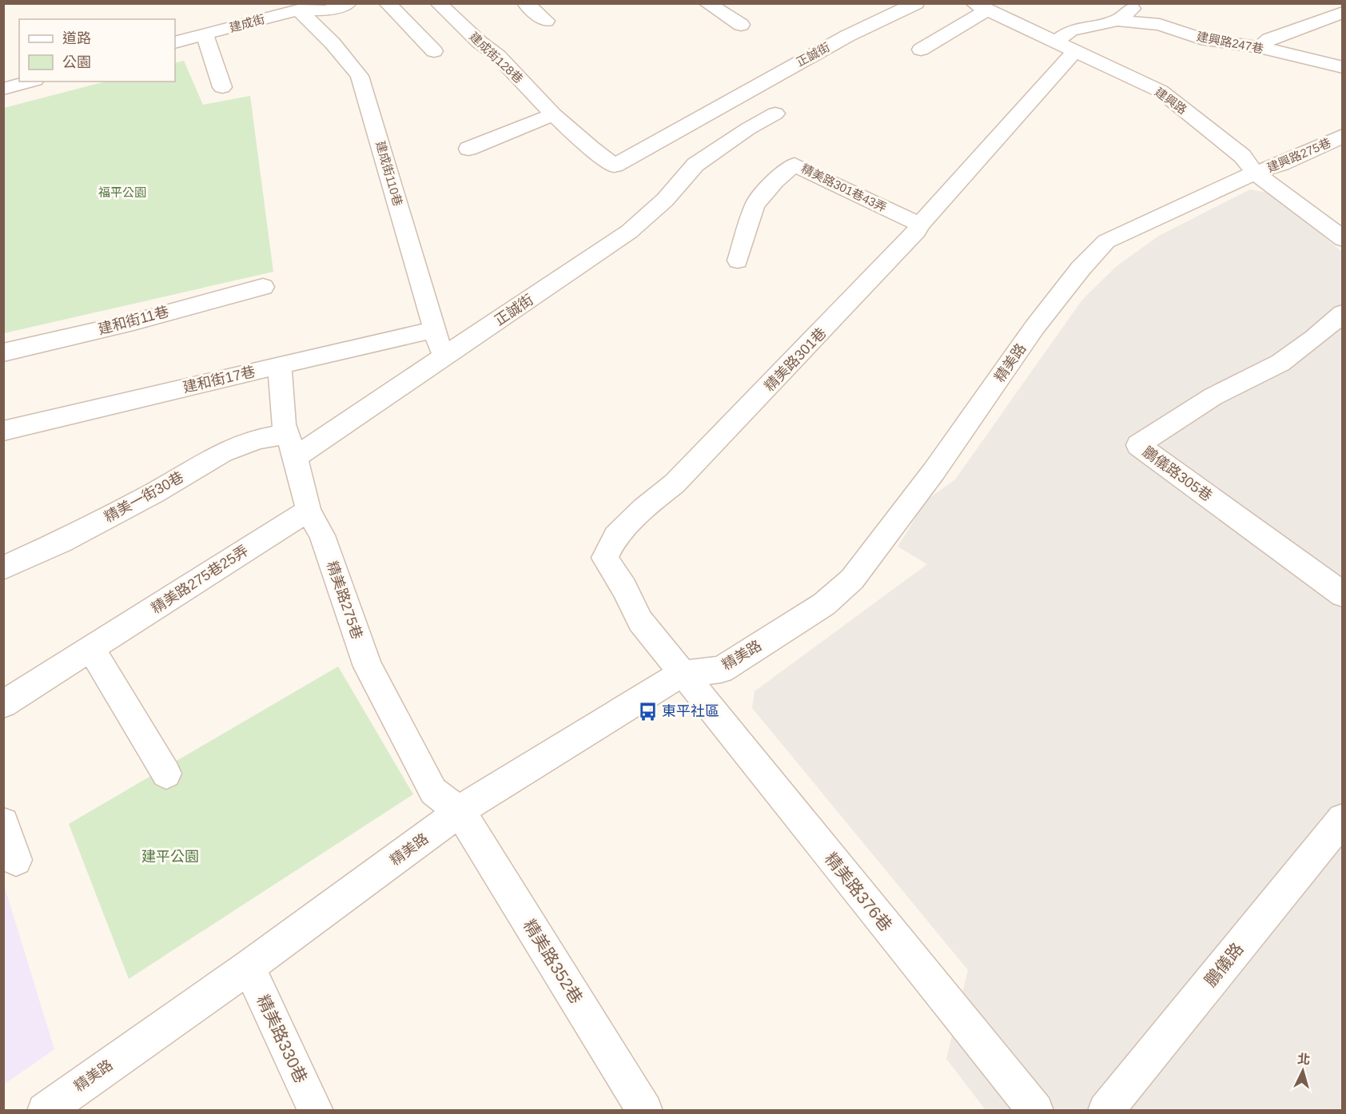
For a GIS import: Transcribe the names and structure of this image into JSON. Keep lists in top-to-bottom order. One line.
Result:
{"streets":{"street":["建成街","建興路247巷","正誠街","建成街128巷","建興路","建興路275巷","建成街110巷","精美路301巷43弄","建和街11巷","精美路301巷","精美路","建和街17巷","鵬儀路305巷","精美一街30巷","精美路275巷25弄","精美路275巷","精美路376巷","精美路352巷","鵬儀路","精美路330巷"]},"crossings":[["建成街","建成街110巷"],["正誠街","建成街128巷"],["正誠街","建成街110巷"],["正誠街","精美路275巷"],["建興路","建興路275巷"],["建興路","精美路301巷"],["建興路","精美路"],["建興路275巷","精美路"],["建成街110巷","建和街17巷"],["精美路301巷43弄","精美路301巷"],["精美路301巷","精美路"],["精美路301巷","精美路376巷"],["精美路","精美路275巷"],["精美路","精美路376巷"],["精美路","精美路352巷"],["精美路","精美路330巷"],["建和街17巷","精美路275巷"],["精美一街30巷","精美路275巷"],["精美路275巷25弄","精美路275巷"],["精美路275巷","精美路352巷"]],"parks":["福平公園","建平公園"],"places":{"bus stop":["東平社區"]},"legend":["道路","公園"],"north":"top"}
